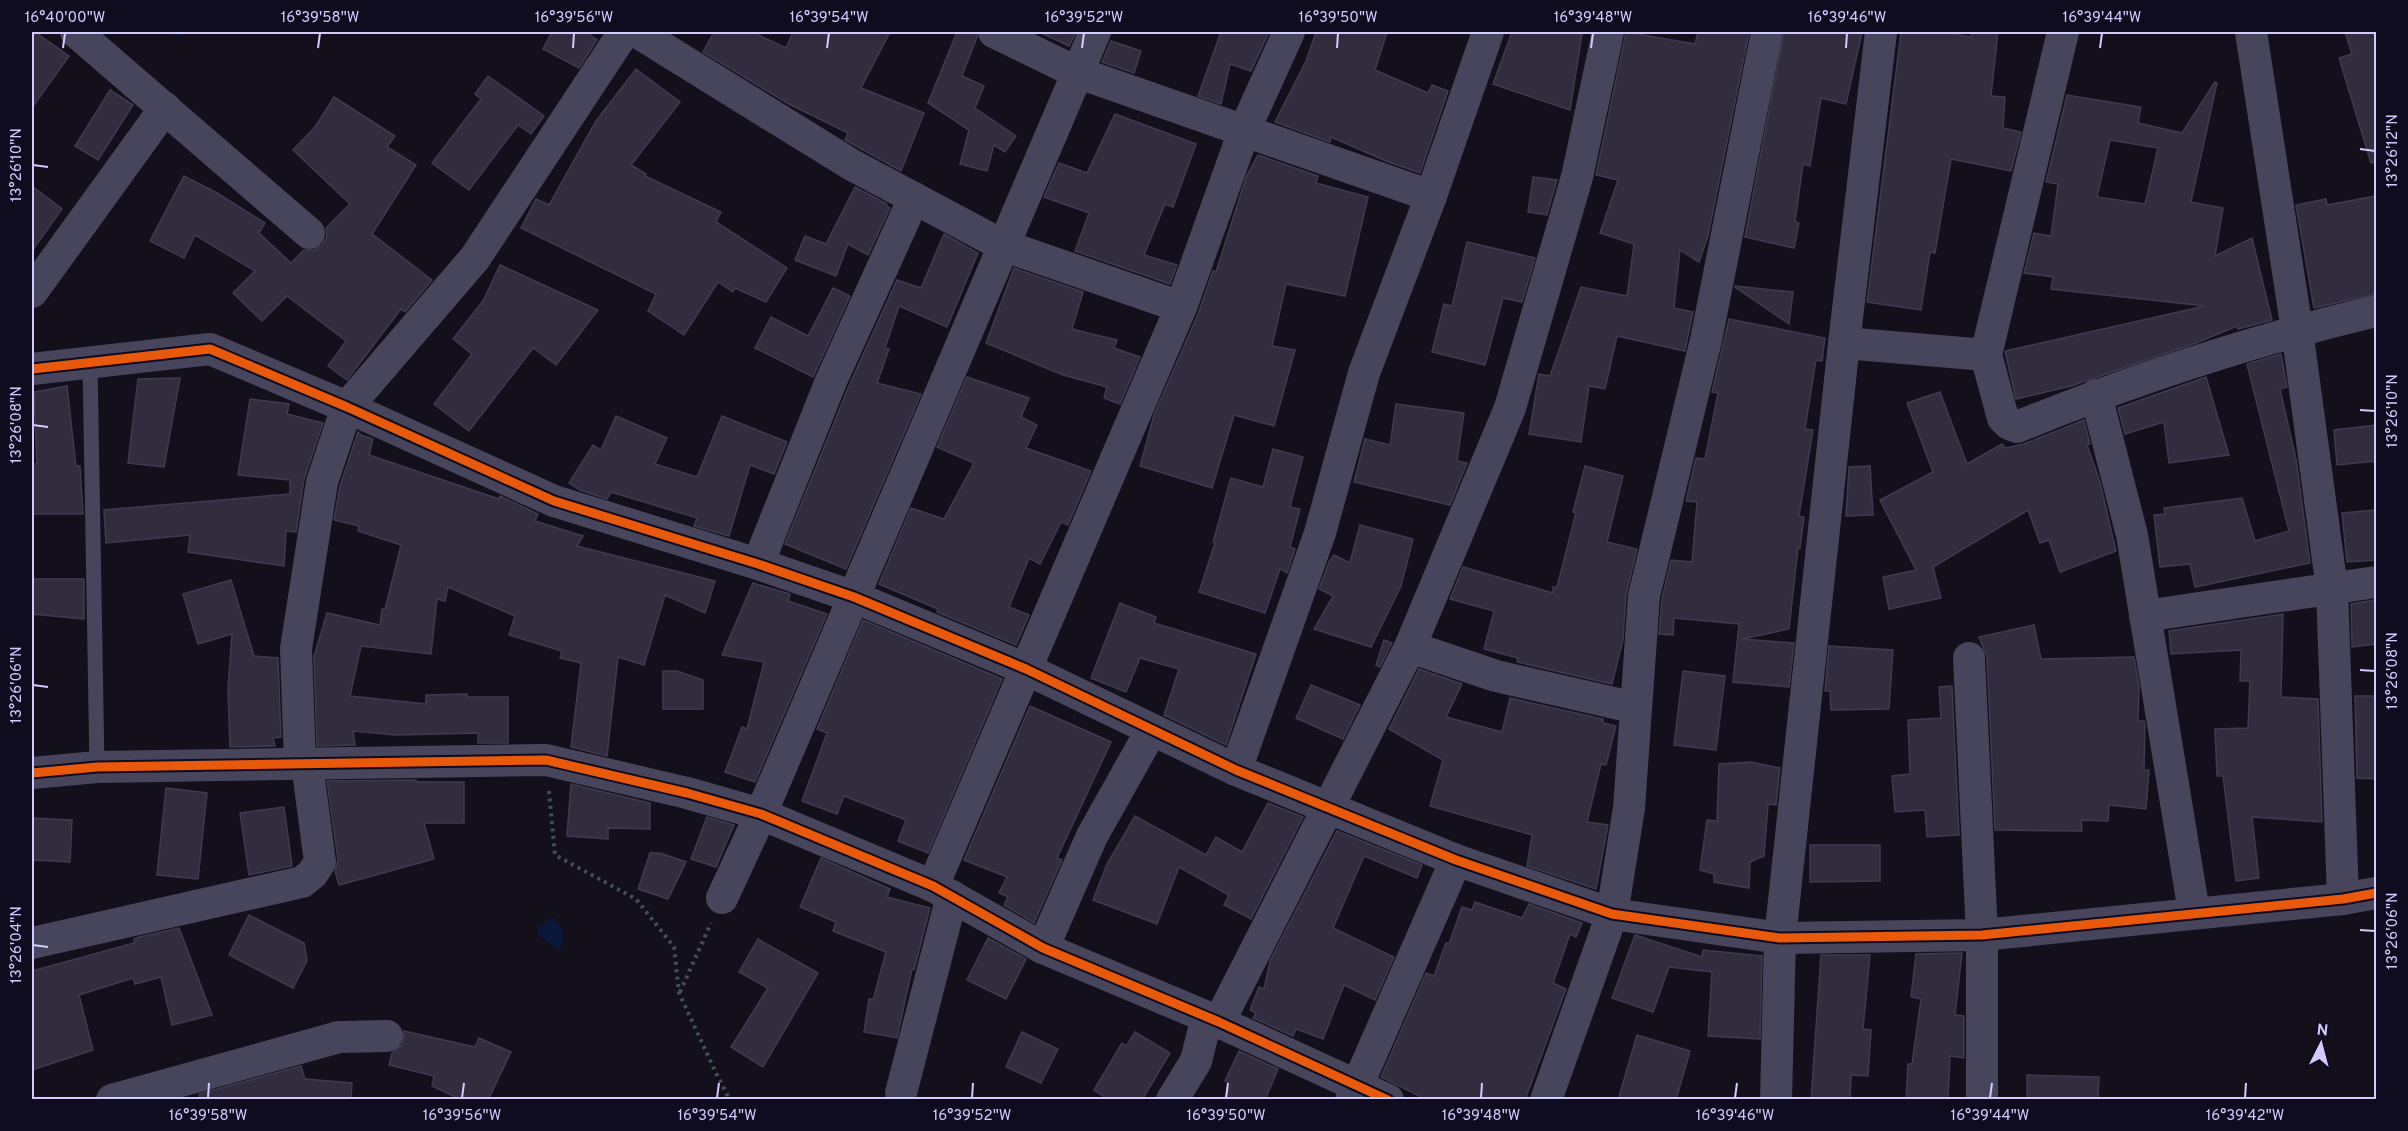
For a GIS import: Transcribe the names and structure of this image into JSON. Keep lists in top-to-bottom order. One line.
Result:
{"north":"top","coordinates":["16°40'00\"W","16°39'58\"W","16°39'56\"W","16°39'54\"W","16°39'52\"W","16°39'50\"W","16°39'48\"W","16°39'46\"W","16°39'44\"W","13°26'12\"N","13°26'10\"N","13°26'08\"N","13°26'06\"N","13°26'04\"N","16°39'42\"W"]}
